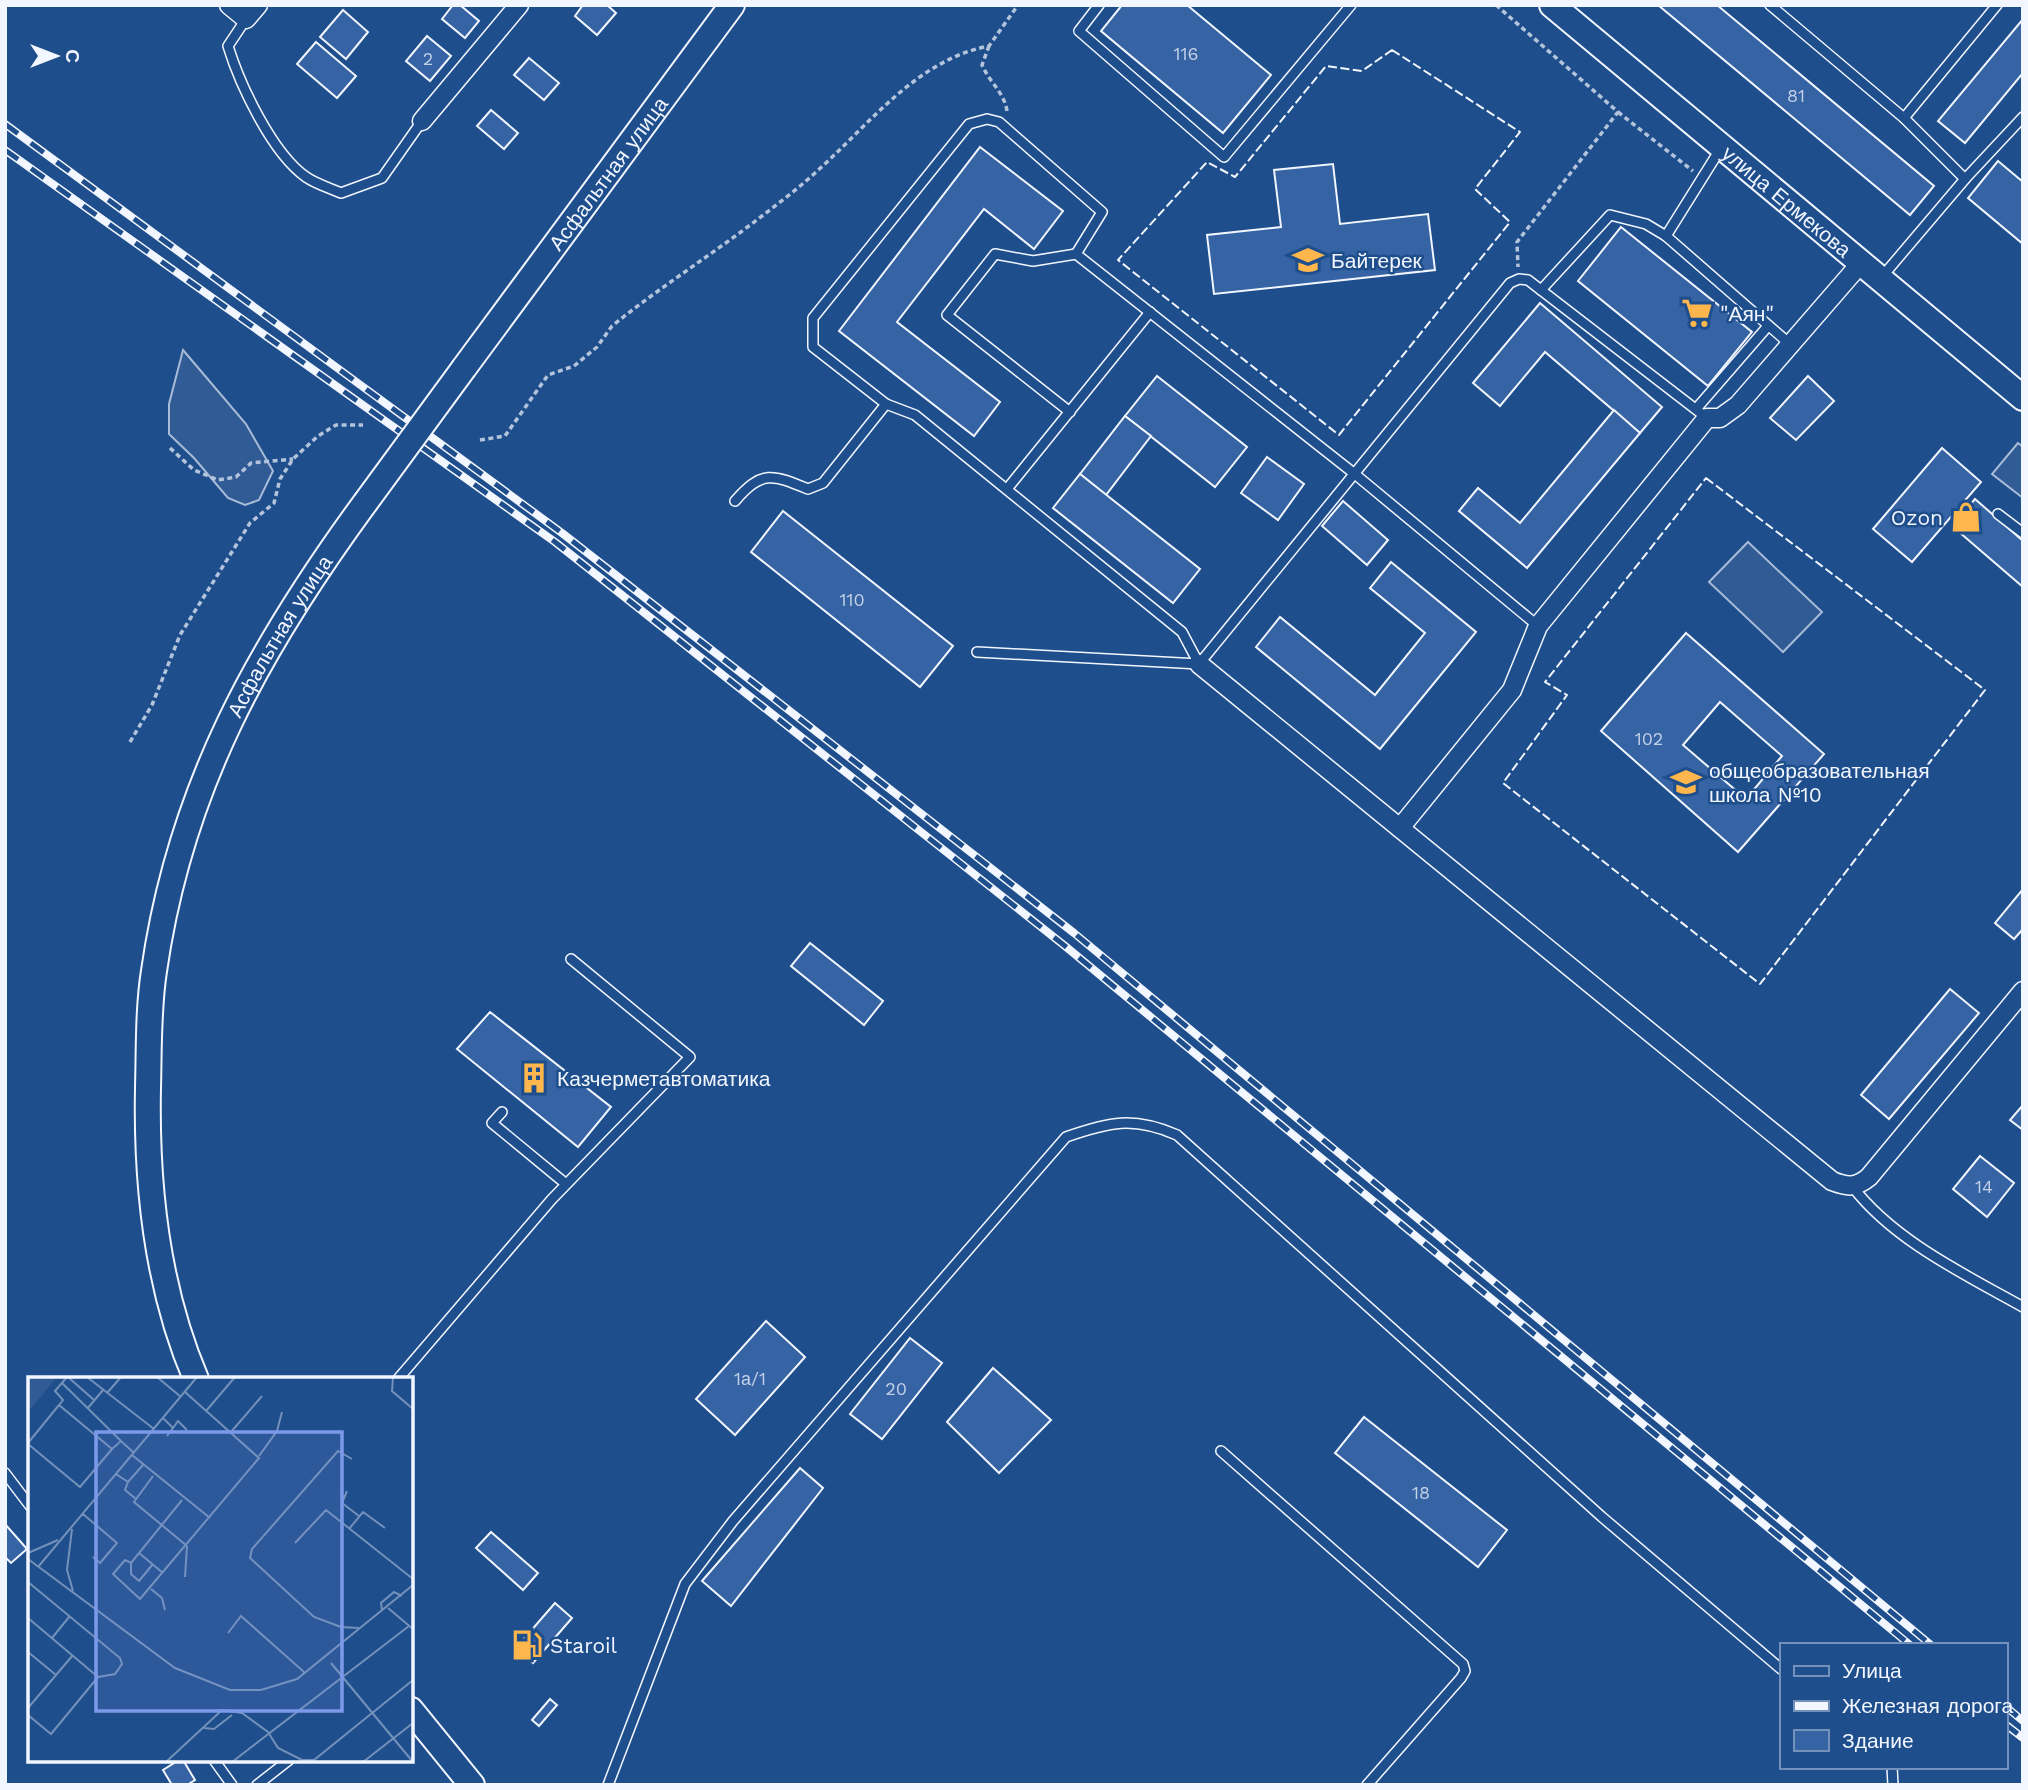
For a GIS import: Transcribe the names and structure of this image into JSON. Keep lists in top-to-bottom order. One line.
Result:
{"streets":{"main road":["Асфальтная улица","улица Ермекова"]},"places":{"school or university":["Байтерек","общеобразовательная школа №10"],"supermarket":["\"Аян\""],"shop":["Ozon"],"building":["Казчерметавтоматика"],"fuel station":["Staroil"]},"house_numbers":["116","2","81","110","102","14","1а/1","20","18"],"legend":["Улица","Железная дорога","Здание"],"north":"right"}
